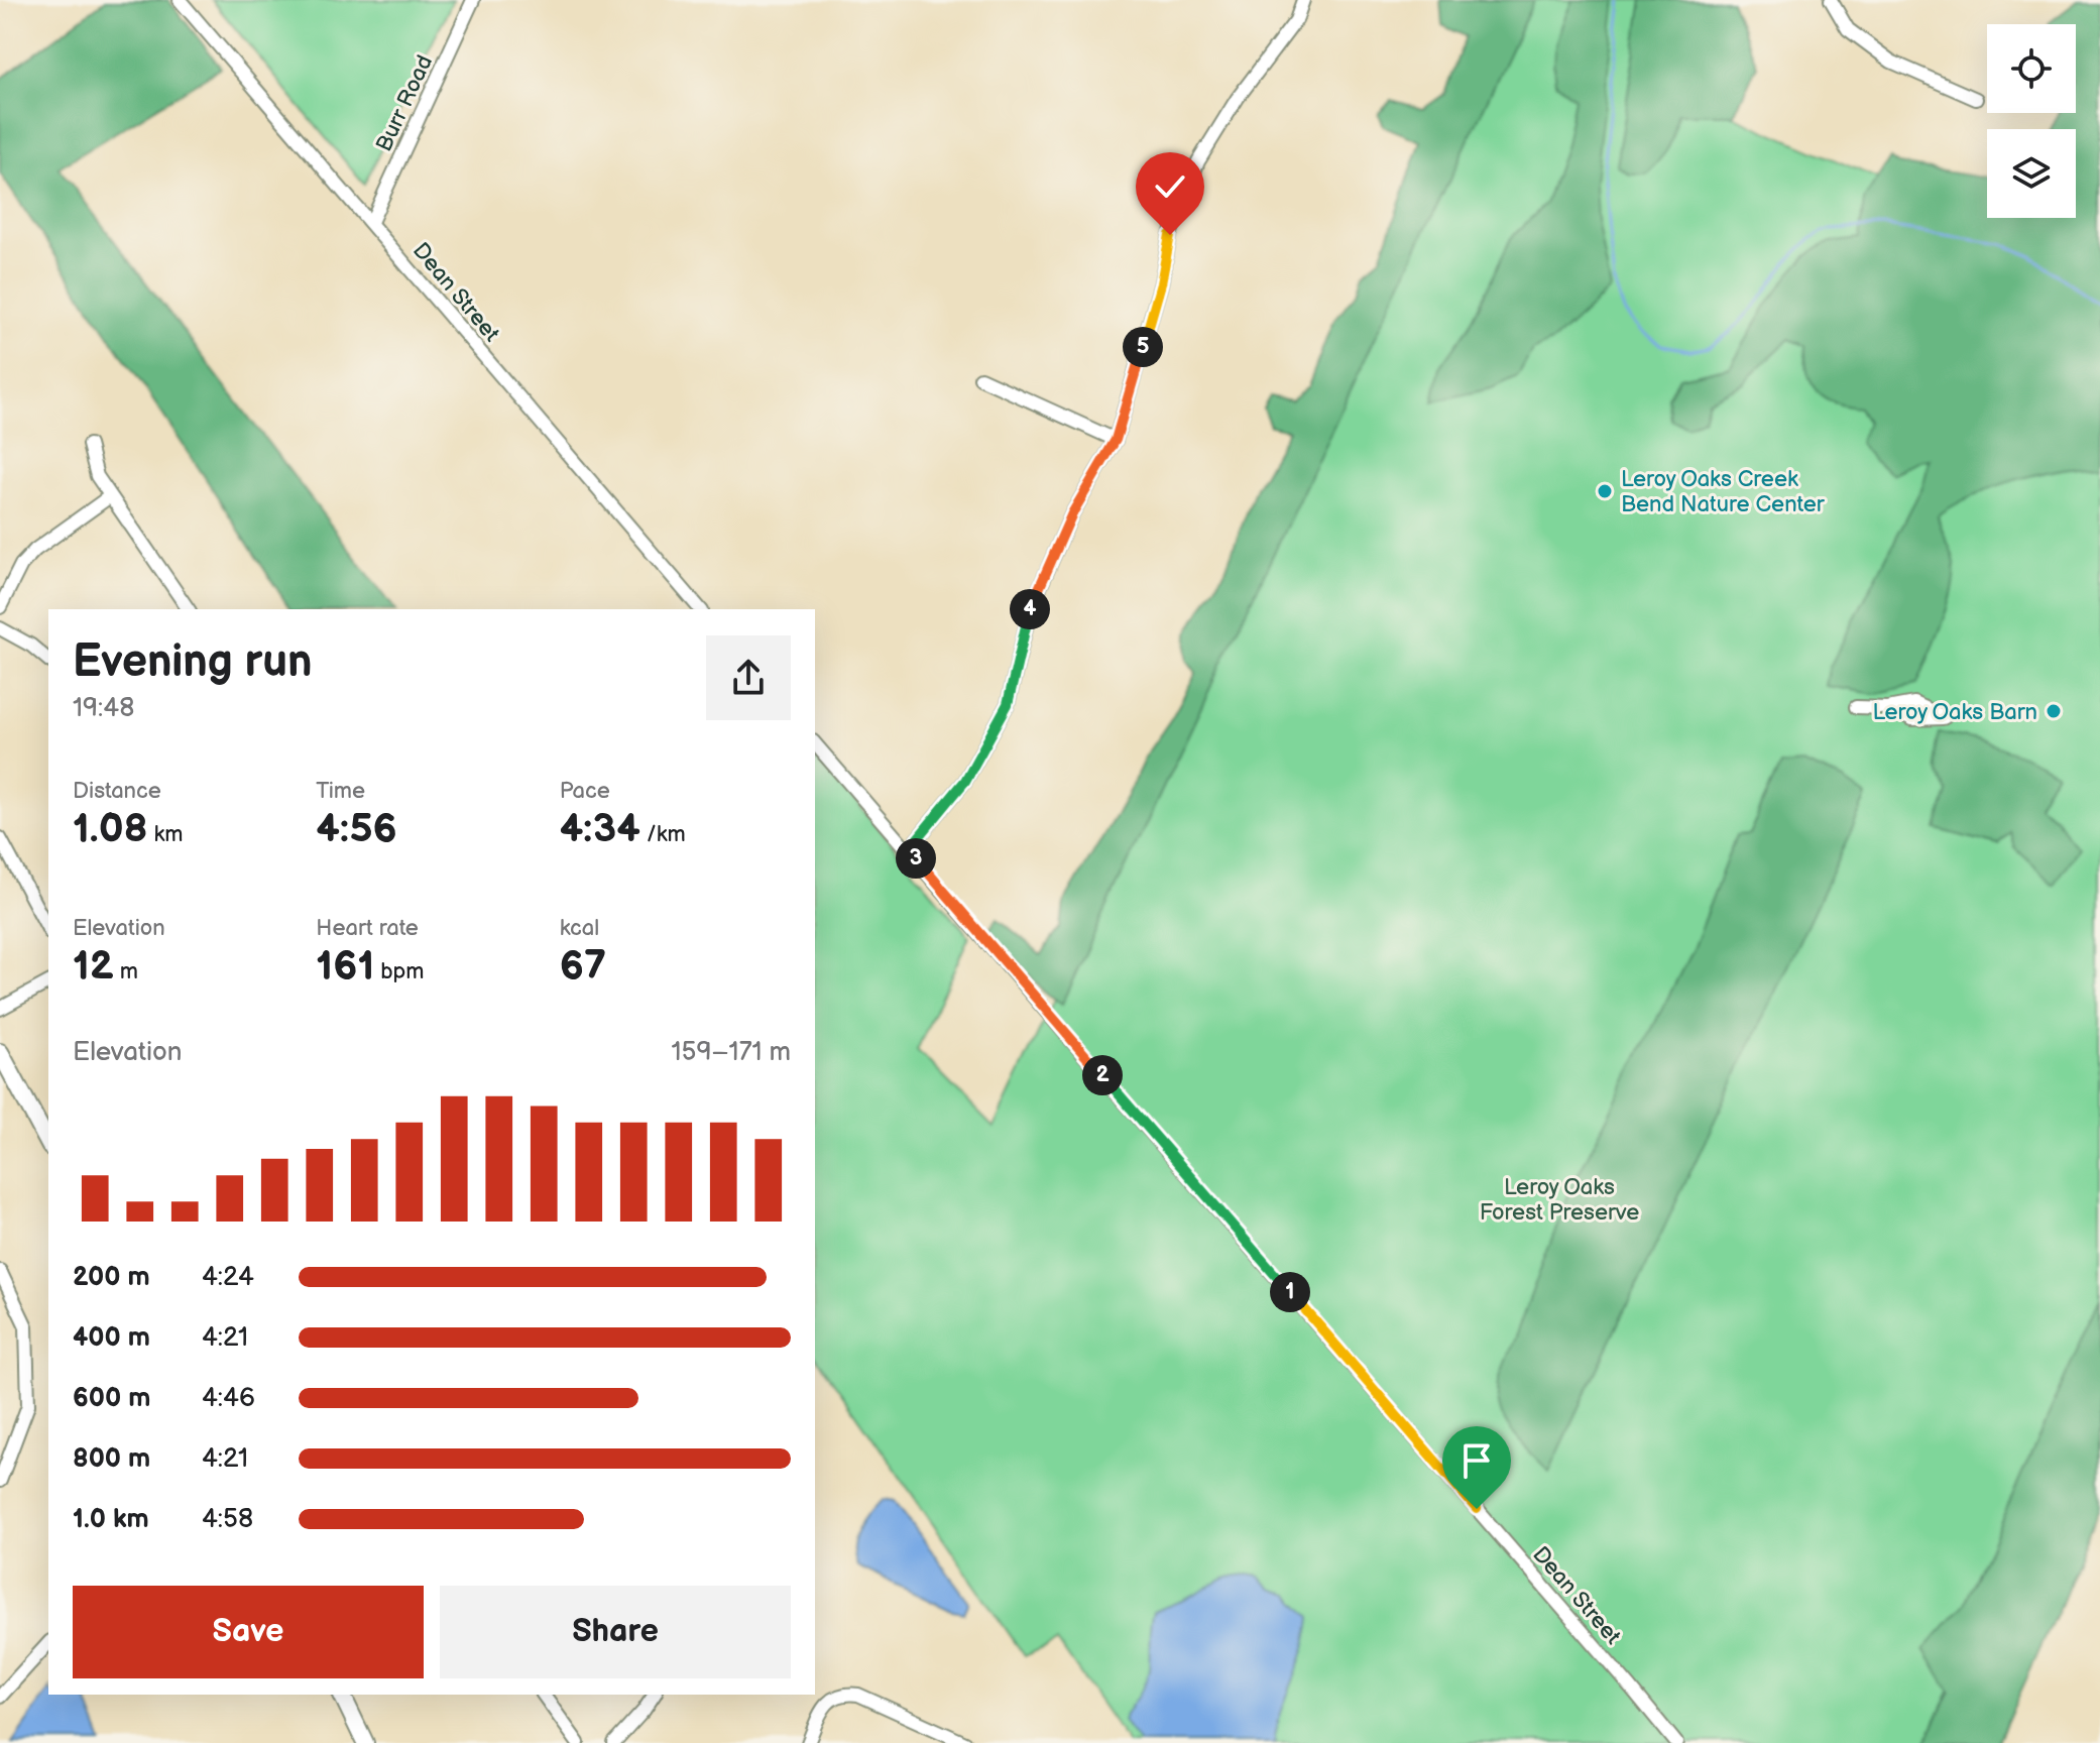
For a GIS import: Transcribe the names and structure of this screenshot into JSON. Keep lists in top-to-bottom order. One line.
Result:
{"streets":{"street":["Burr Road","Dean Street"]},"crossings":[["Burr Road","Dean Street"]],"parks":["Leroy Oaks Forest Preserve"],"places":["Leroy Oaks Creek Bend Nature Center","Leroy Oaks Barn"],"page":{"pins":["5","4","3","2","1"],"heading":["Evening run","19:48"],"stats":[["Distance","1.08 km"],["Time","4:56"],["Pace","4:34 /km"],["Elevation","12 m"],["Heart rate","161 bpm"],["kcal","67"]],"chart":["Elevation","159–171 m"],"list":[{"name":"200 m","note":"4:24"},{"name":"400 m","note":"4:21"},{"name":"600 m","note":"4:46"},{"name":"800 m","note":"4:21"},{"name":"1.0 km","note":"4:58"}],"buttons":["Save","Share"]}}
